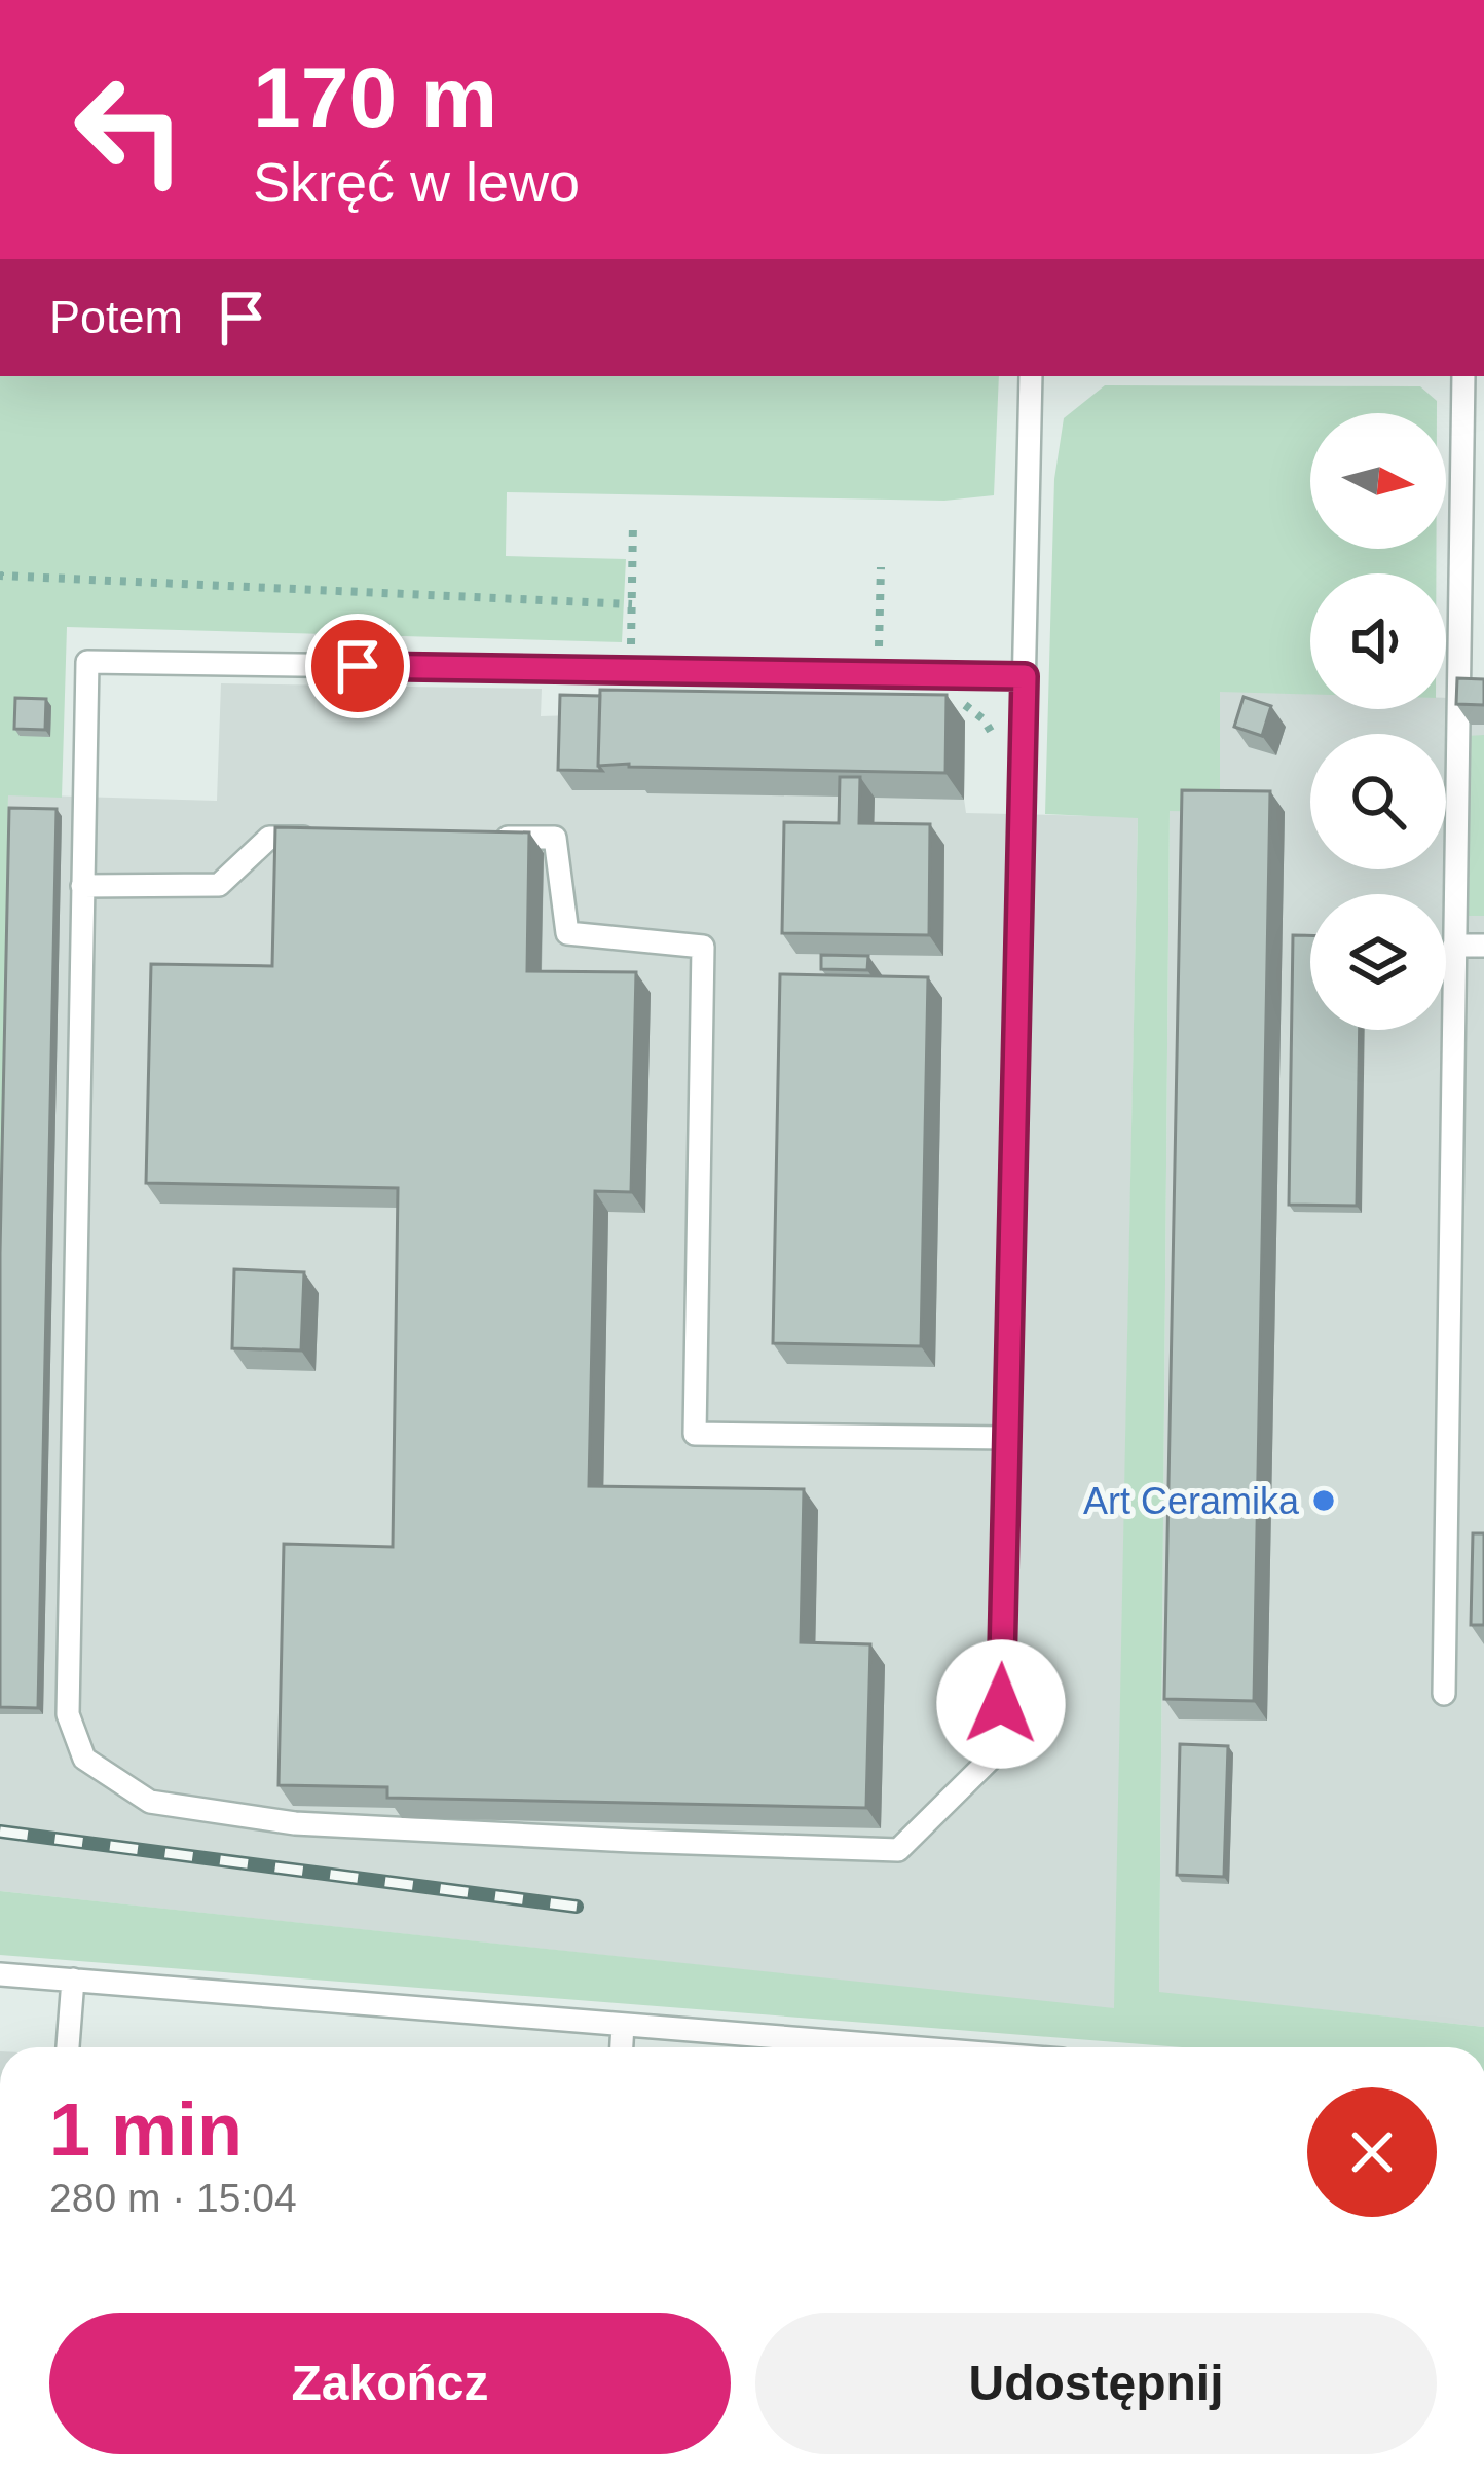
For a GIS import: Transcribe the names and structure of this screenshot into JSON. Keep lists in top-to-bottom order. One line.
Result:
{"places":["Art Ceramika"],"north":"right","page":{"turn":["170 m","Skręć w lewo"],"then":"Potem","heading":["1 min","280 m · 15:04"],"buttons":["Zakończ","Udostępnij"]}}
